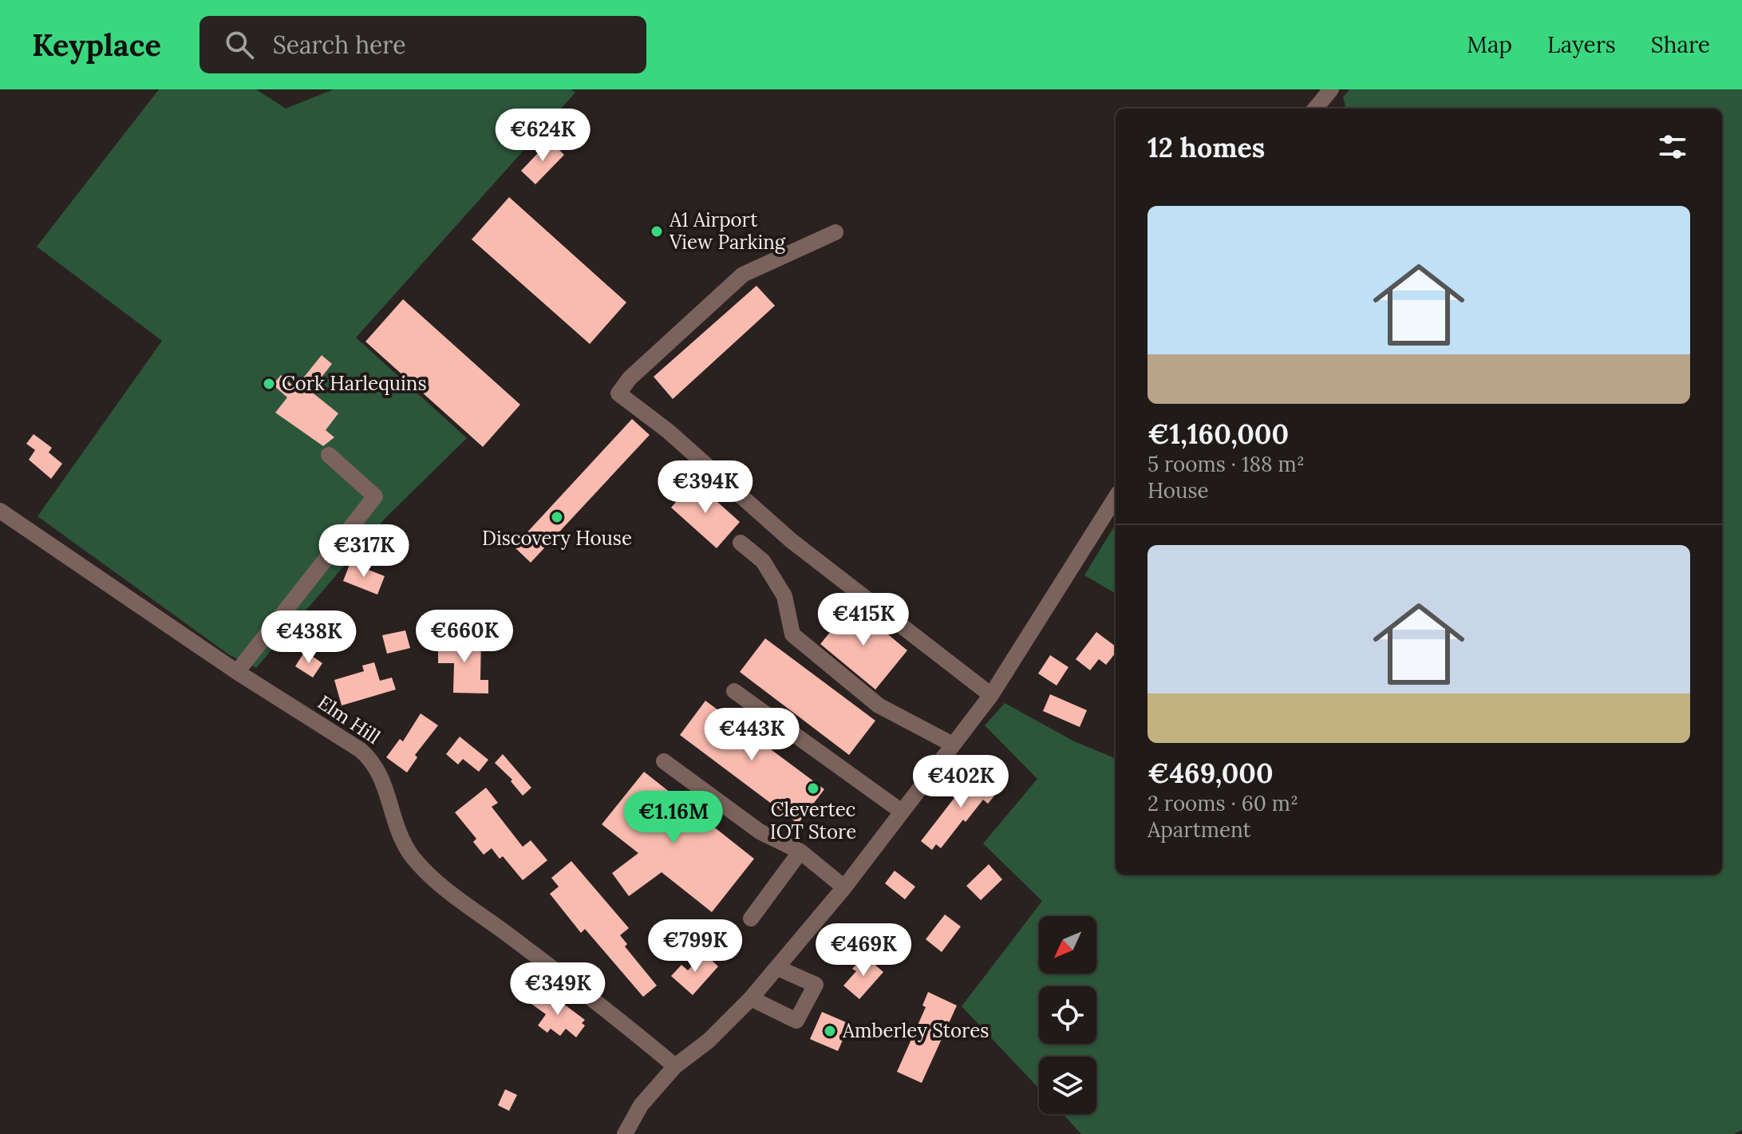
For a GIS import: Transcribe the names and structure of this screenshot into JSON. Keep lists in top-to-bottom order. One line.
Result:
{"streets":{"street":["Elm Hill"]},"places":["A1 Airport View Parking","Cork Harlequins","Discovery House","Clevertec IOT Store","Amberley Stores"],"north":"bottom left","page":{"header":"Keyplace","search":"Search here","nav":["Map","Layers","Share"],"price":["€624K","€394K","€317K","€415K","€660K","€438K","€443K","€402K","€1.16M","€799K","€469K","€349K"],"heading":"12 homes","list":[{"name":"€1,160,000","note":"5 rooms · 188 m² · House"},{"name":"€469,000","note":"2 rooms · 60 m² · Apartment"}]}}
